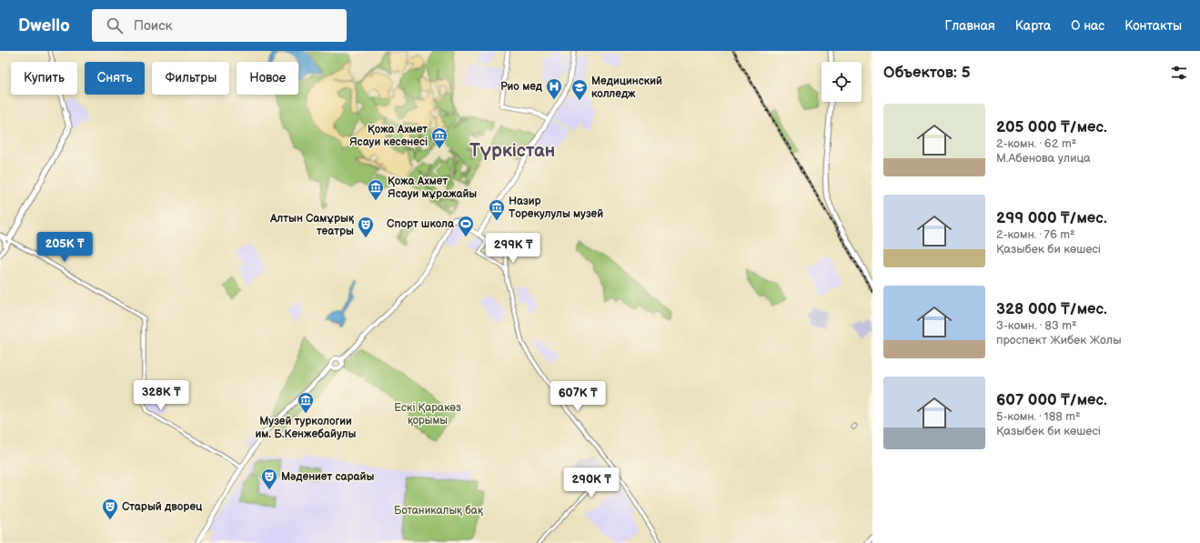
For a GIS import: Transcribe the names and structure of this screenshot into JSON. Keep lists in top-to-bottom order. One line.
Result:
{"districts":["Түркістан"],"parks":["Ескі Қаракөз қорымы","Ботаникалық бақ"],"places":{"hospital":["Рио мед"],"school or university":["Медицинский колледж"],"museum":["Қожа Ахмет Ясауи кесенесі","Қожа Ахмет Ясауи мұражайы","Назир Торекулулы музей","Музей туркологии им. Б.Кенжебайулы"],"sports":["Спорт школа"],"theatre":["Алтын Самұрық театры","Мәдениет сарайы","Старый дворец"]},"page":{"header":"Dwello","search":"Поиск","nav":["Главная","Карта","О нас","Контакты"],"heading":"Объектов: 5","chip":["Купить","Снять","Фильтры","Новое"],"list":[{"name":"205 000 ₸/мес.","note":"2-комн. · 62 m² · М.Абенова улица"},{"name":"299 000 ₸/мес.","note":"2-комн. · 76 m² · Қазыбек би көшесі"},{"name":"328 000 ₸/мес.","note":"3-комн. · 83 m² · проспект Жибек Жолы"},{"name":"607 000 ₸/мес.","note":"5-комн. · 188 m² · Қазыбек би көшесі"}],"price":["205K ₸","299K ₸","328K ₸","607K ₸","290K ₸"]}}
